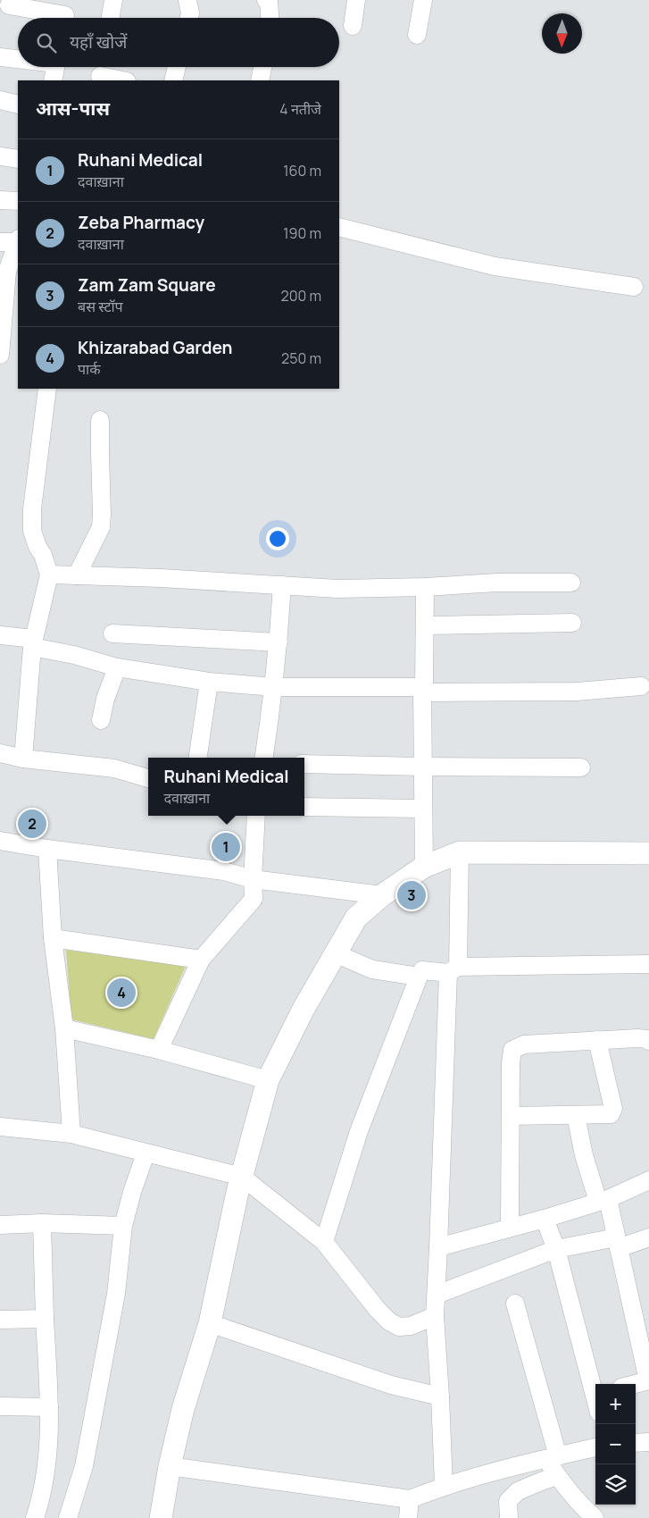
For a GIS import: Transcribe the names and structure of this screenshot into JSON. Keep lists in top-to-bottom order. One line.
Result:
{"north":"bottom","page":{"search":"यहाँ खोजें","heading":["आस-पास","4 नतीजे"],"list":[{"mark":"1","name":"Ruhani Medical","note":"दवाख़ाना","value":"160 m"},{"mark":"2","name":"Zeba Pharmacy","note":"दवाख़ाना","value":"190 m"},{"mark":"3","name":"Zam Zam Square","note":"बस स्टॉप","value":"200 m"},{"mark":"4","name":"Khizarabad Garden","note":"पार्क","value":"250 m"}],"popup":["Ruhani Medical","दवाख़ाना"],"pins":["2","1","3","4"],"map_buttons":["+","−"]}}
